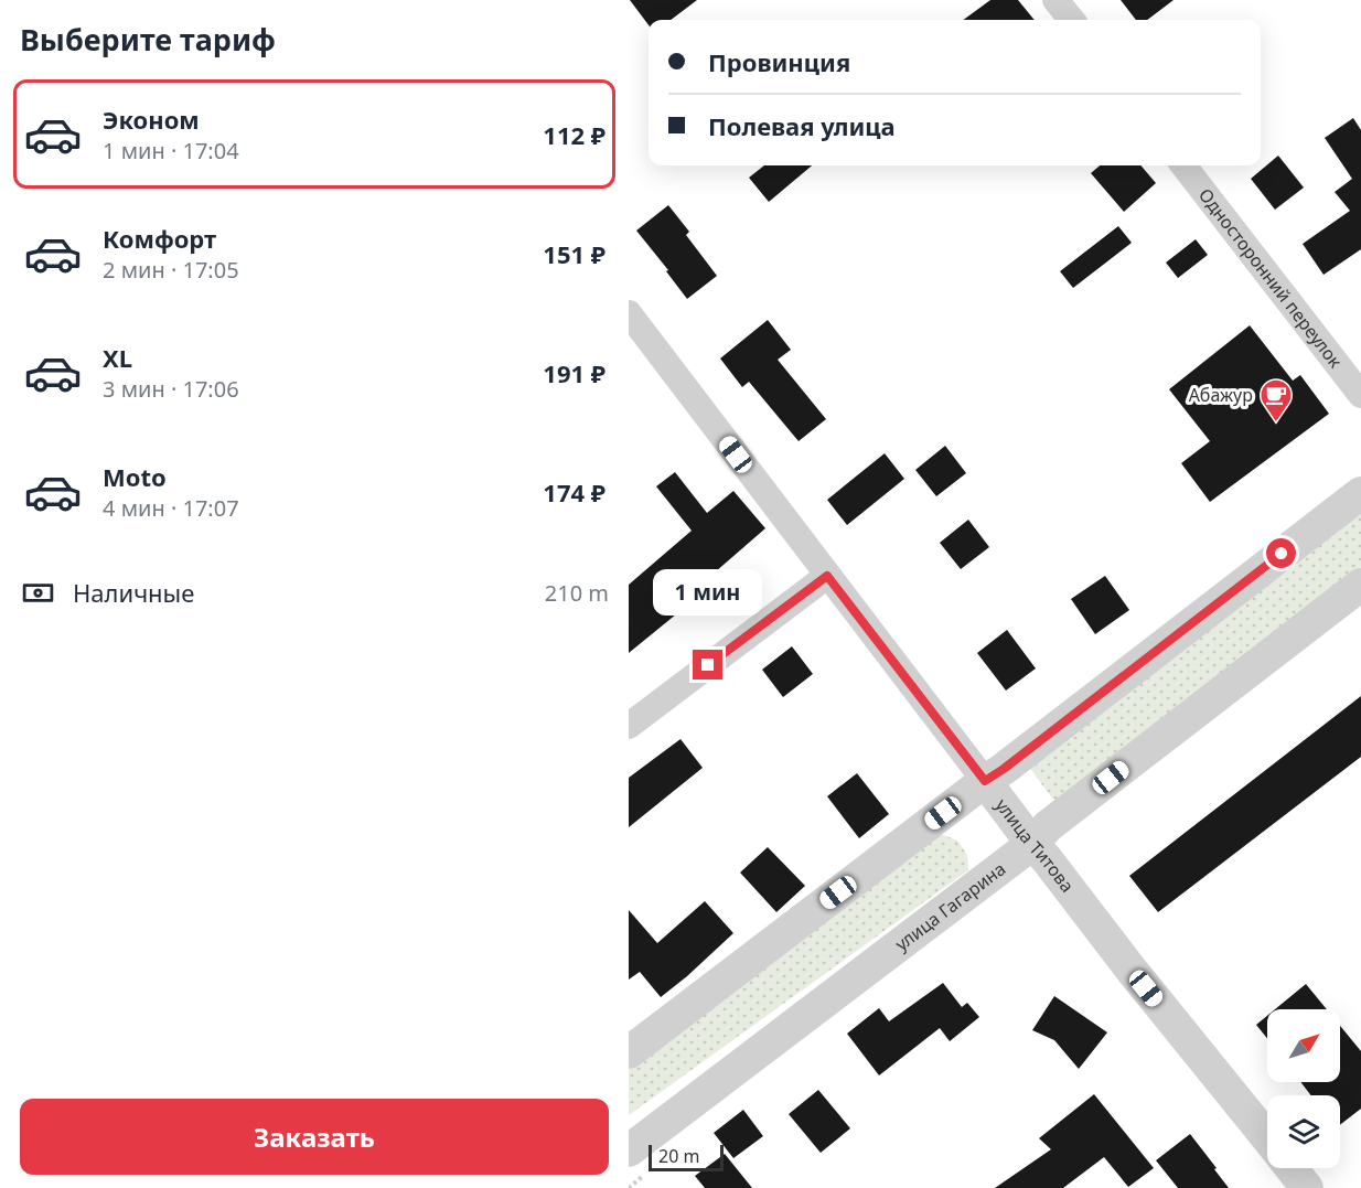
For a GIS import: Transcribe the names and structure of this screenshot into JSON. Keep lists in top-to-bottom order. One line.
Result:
{"streets":{"street":["Односторонний переулок","улица Титова","улица Гагарина"]},"crossings":[["улица Титова","улица Гагарина"]],"places":{"cafe":["Абажур"]},"scale_bar":"20 m","north":"top right","page":{"heading":"Выберите тариф","banner":["Провинция","Полевая улица"],"list":[{"name":"Эконом","note":"1 мин · 17:04","value":"112 ₽"},{"name":"Комфорт","note":"2 мин · 17:05","value":"151 ₽"},{"name":"XL","note":"3 мин · 17:06","value":"191 ₽"},{"name":"Moto","note":"4 мин · 17:07","value":"174 ₽"}],"pay":["Наличные","210 m"],"bubble":"1 мин","buttons":"Заказать","scale":"20 m"}}
